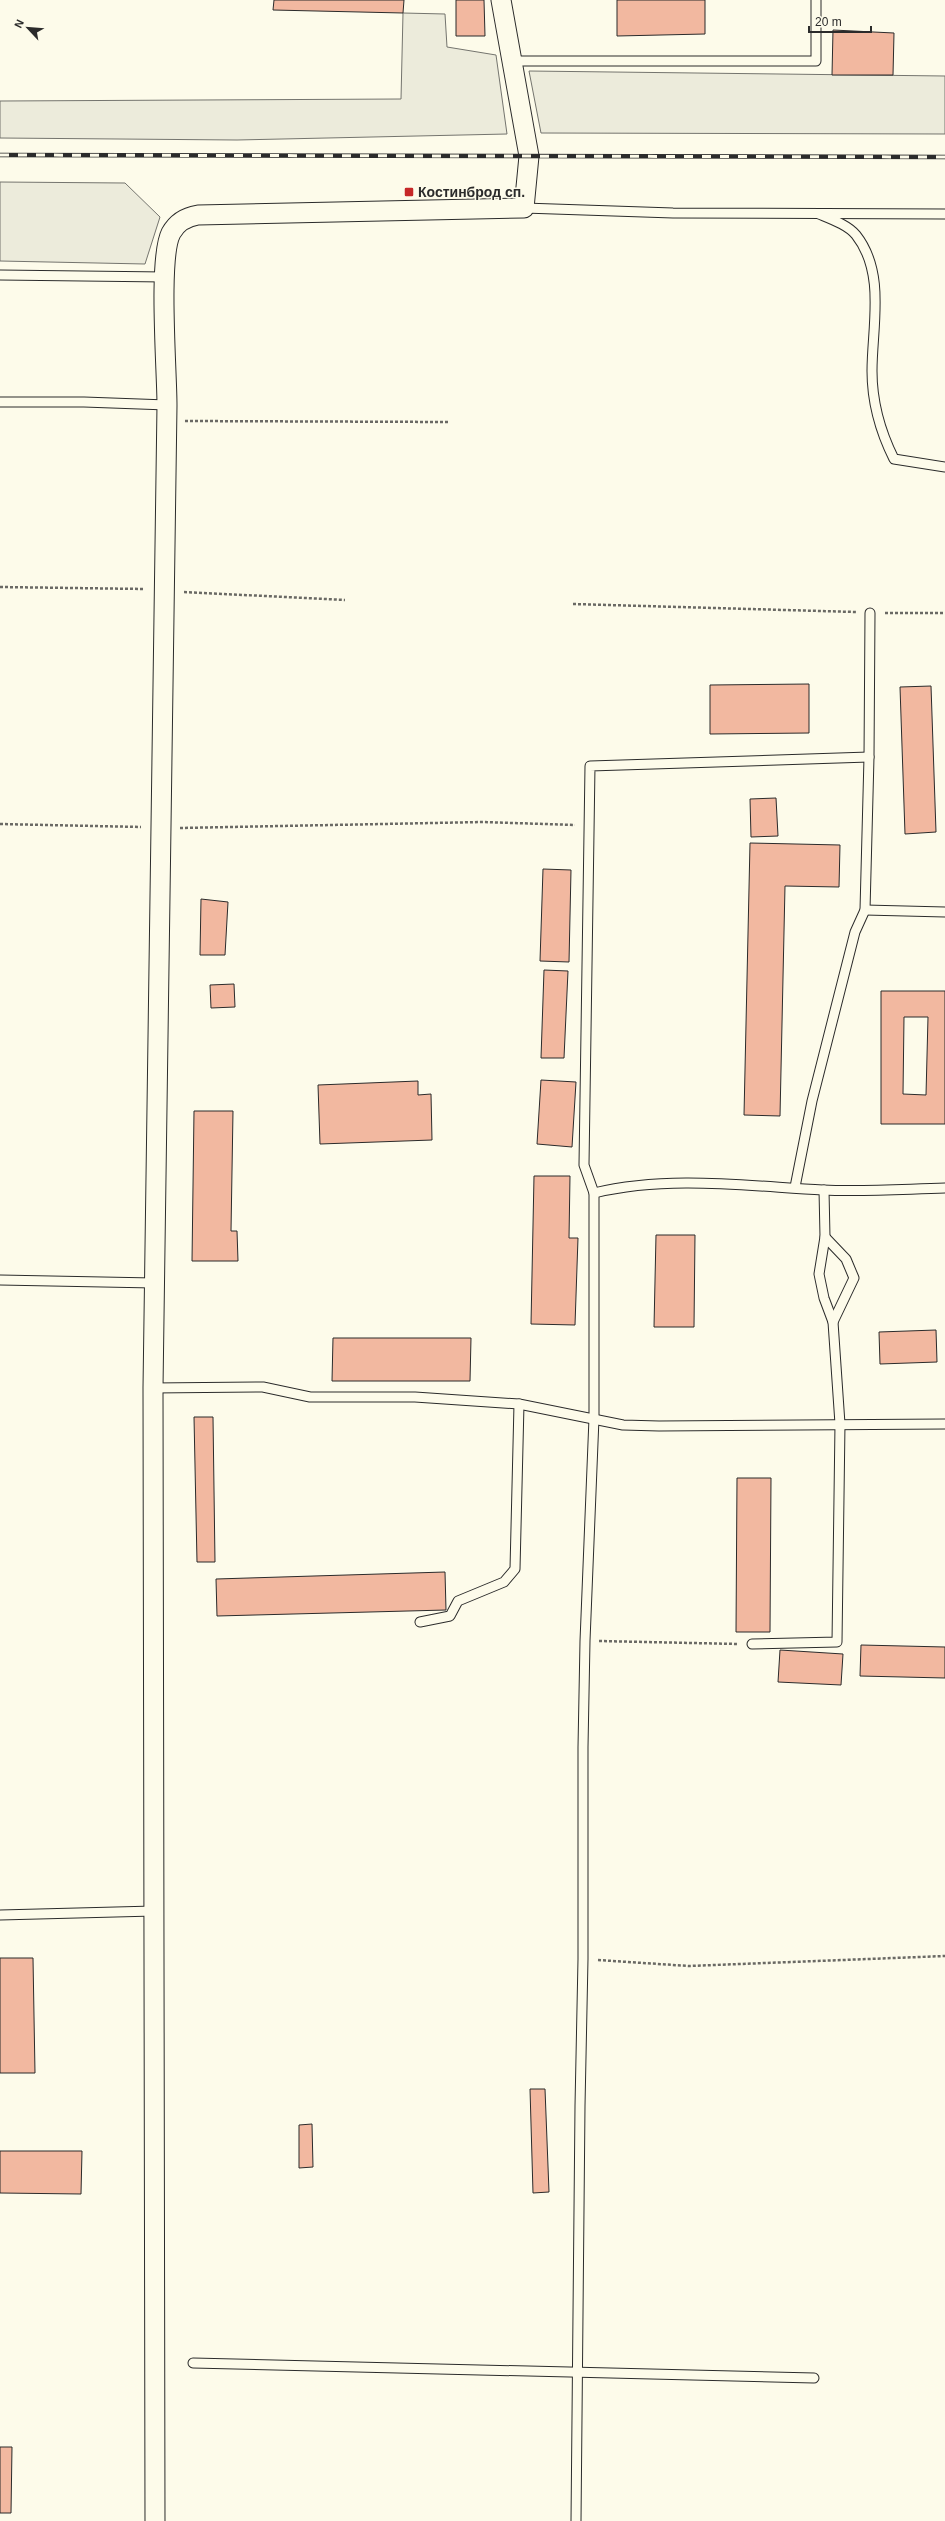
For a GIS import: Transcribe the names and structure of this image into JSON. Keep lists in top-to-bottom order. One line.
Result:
{"places":{"transit":["Костинброд сп."]},"scale_bar":"20 m","north":"top left"}
